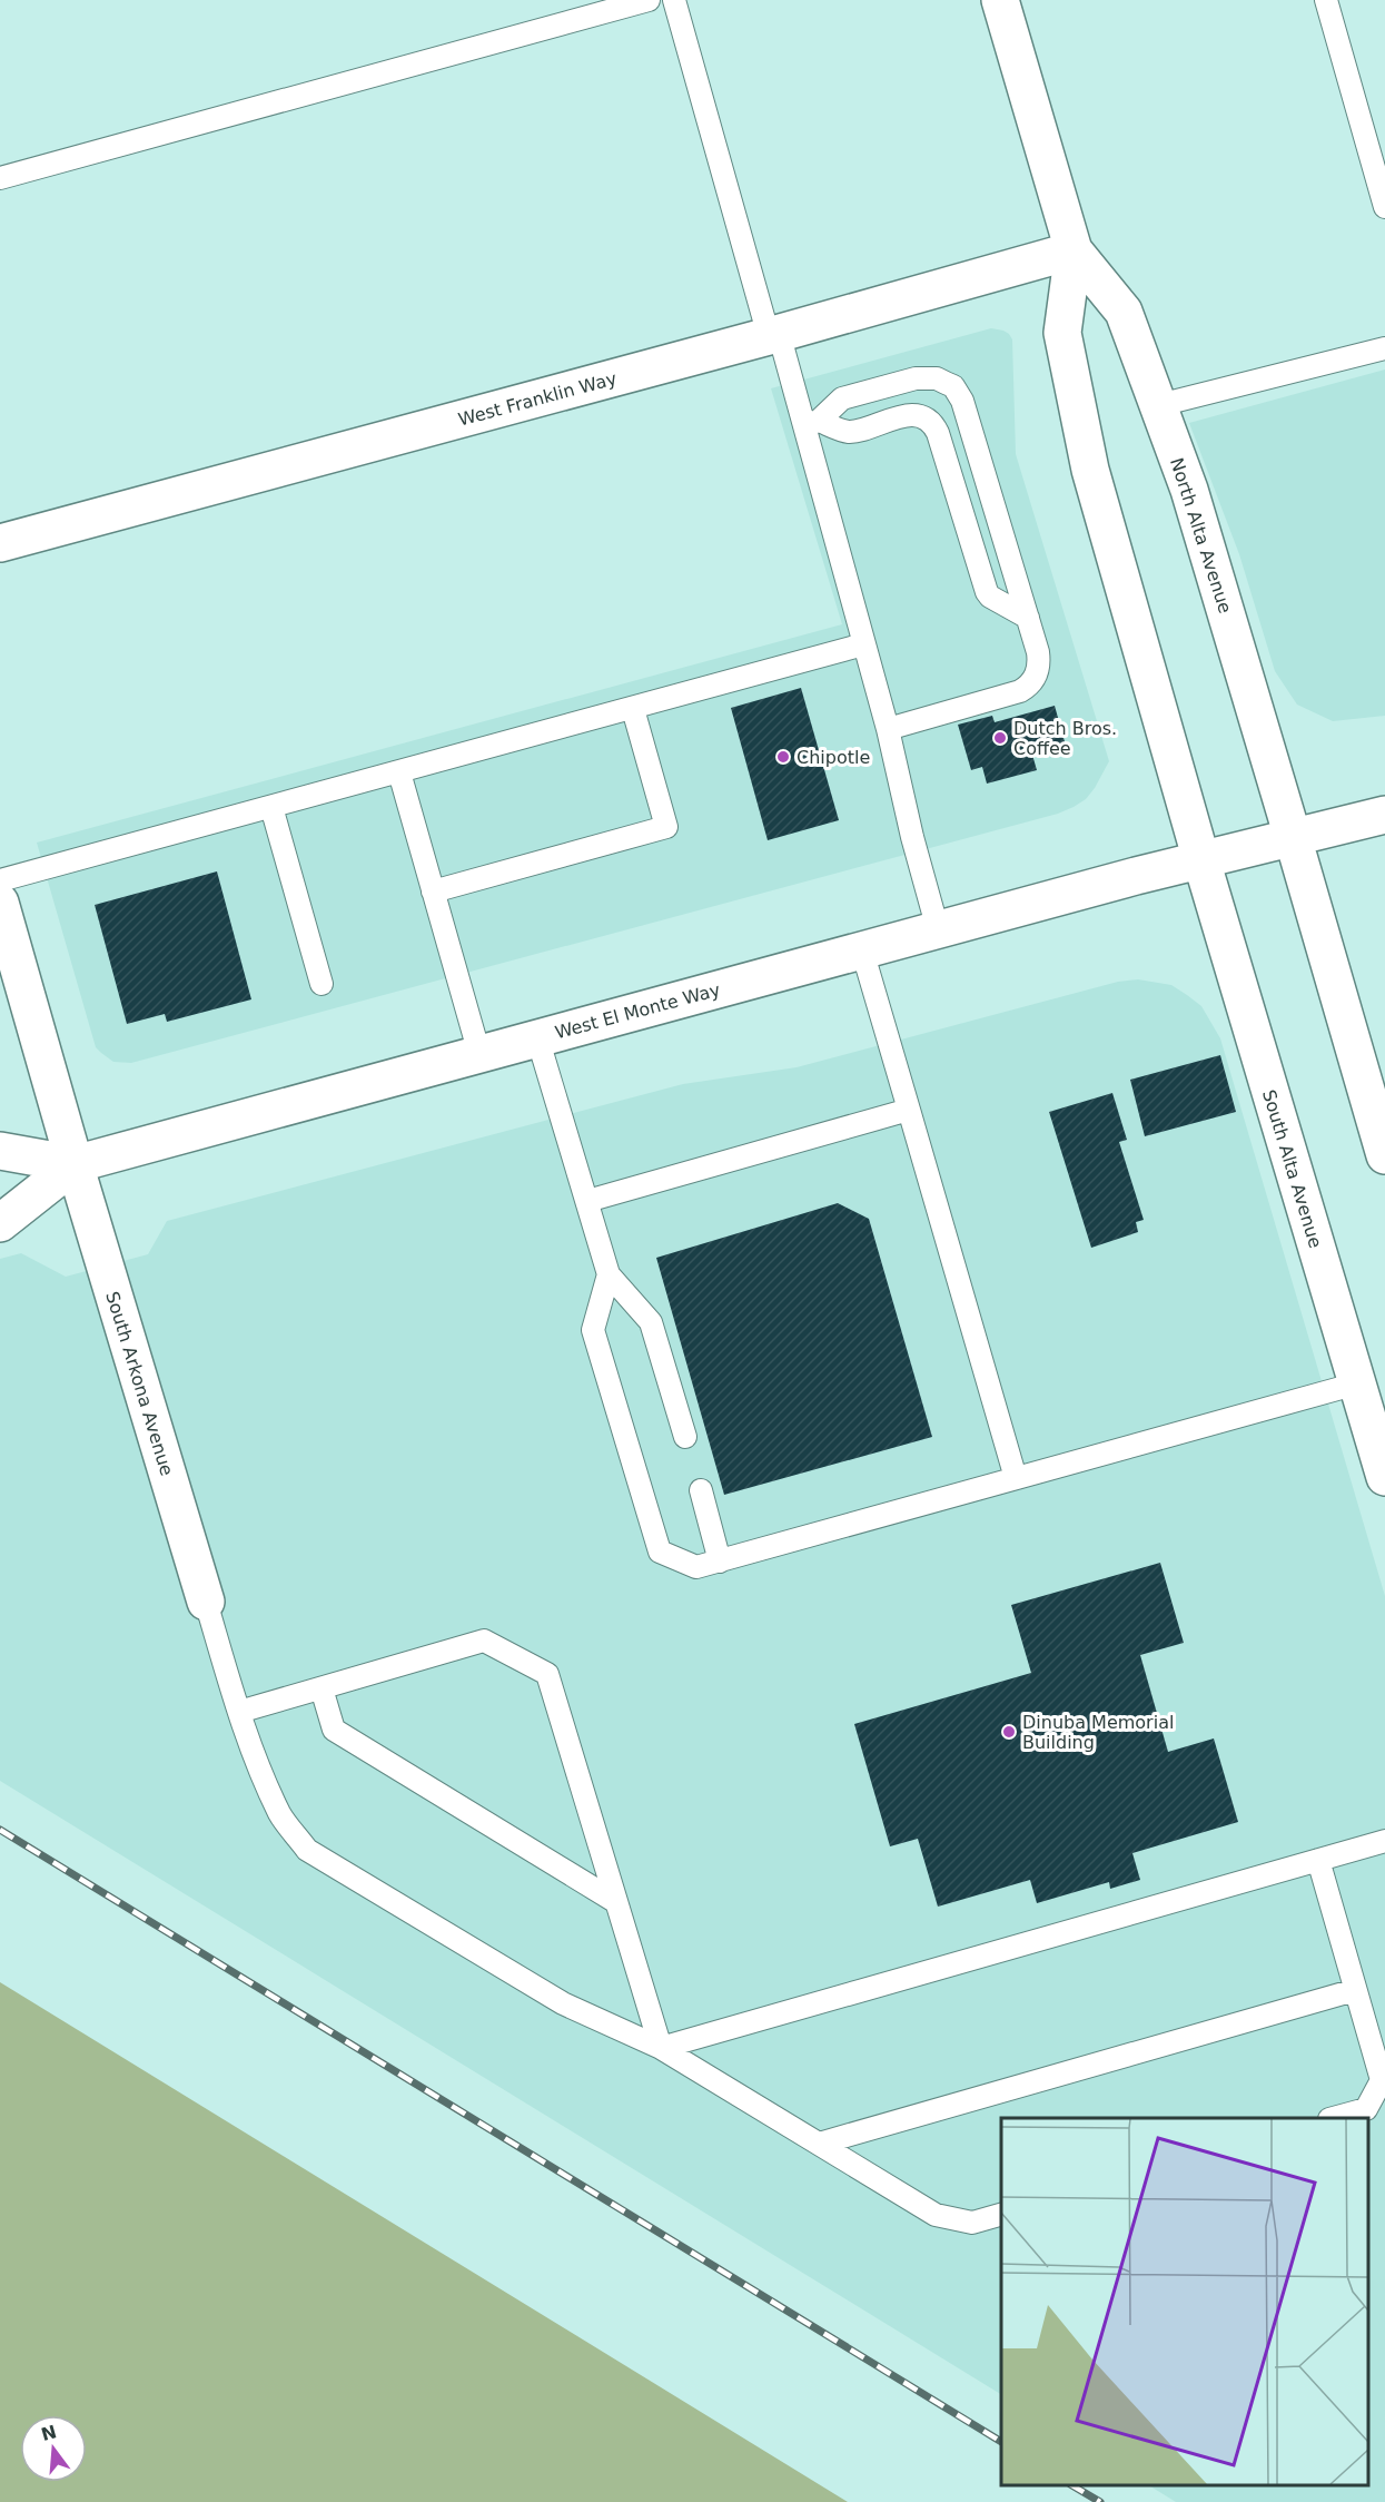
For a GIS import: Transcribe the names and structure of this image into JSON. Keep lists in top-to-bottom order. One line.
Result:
{"streets":{"main road":["West Franklin Way","North Alta Avenue","West El Monte Way","South Alta Avenue","South Arkona Avenue"]},"crossings":[["West Franklin Way","North Alta Avenue"],["North Alta Avenue","West El Monte Way"],["North Alta Avenue","South Alta Avenue"],["West El Monte Way","South Alta Avenue"],["West El Monte Way","South Arkona Avenue"]],"places":["Dutch Bros. Coffee","Chipotle","Dinuba Memorial Building"],"north":"top"}
